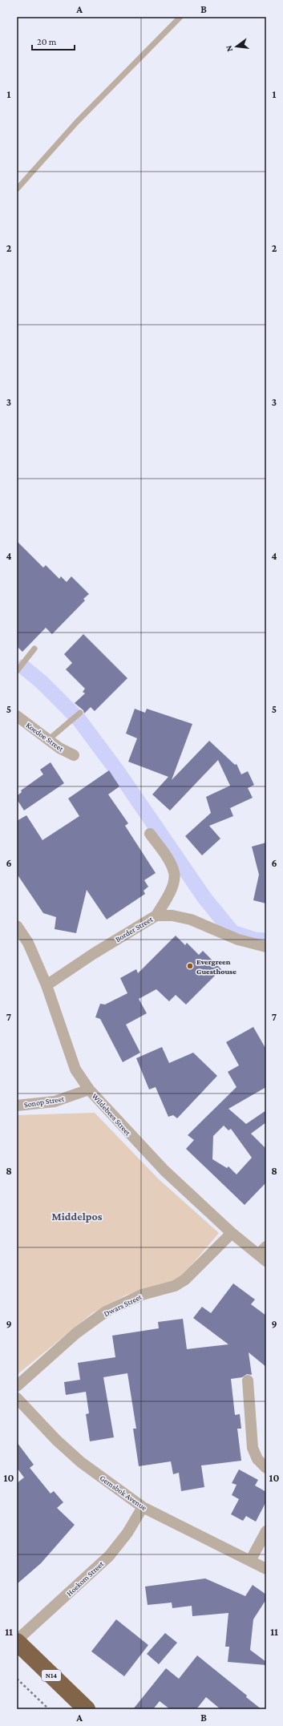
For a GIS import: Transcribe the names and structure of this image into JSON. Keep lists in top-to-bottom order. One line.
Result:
{"streets":{"highway":["N14"],"street":["Koedoe Street","Border Street","Sonop Street","Wildebees Street","Dwars Street","Gemsbok Avenue","Hoekom Street"]},"crossings":[["Border Street","Wildebees Street"],["Sonop Street","Wildebees Street"],["Wildebees Street","Dwars Street"],["Gemsbok Avenue","Hoekom Street"],["Hoekom Street","N14"]],"districts":["Middelpos"],"places":["Evergreen Guesthouse"],"scale_bar":"20 m","north":"left","grid":{"columns":["A","B"],"rows":["1","2","3","4","5","6","7","8","9","10","11"]}}
